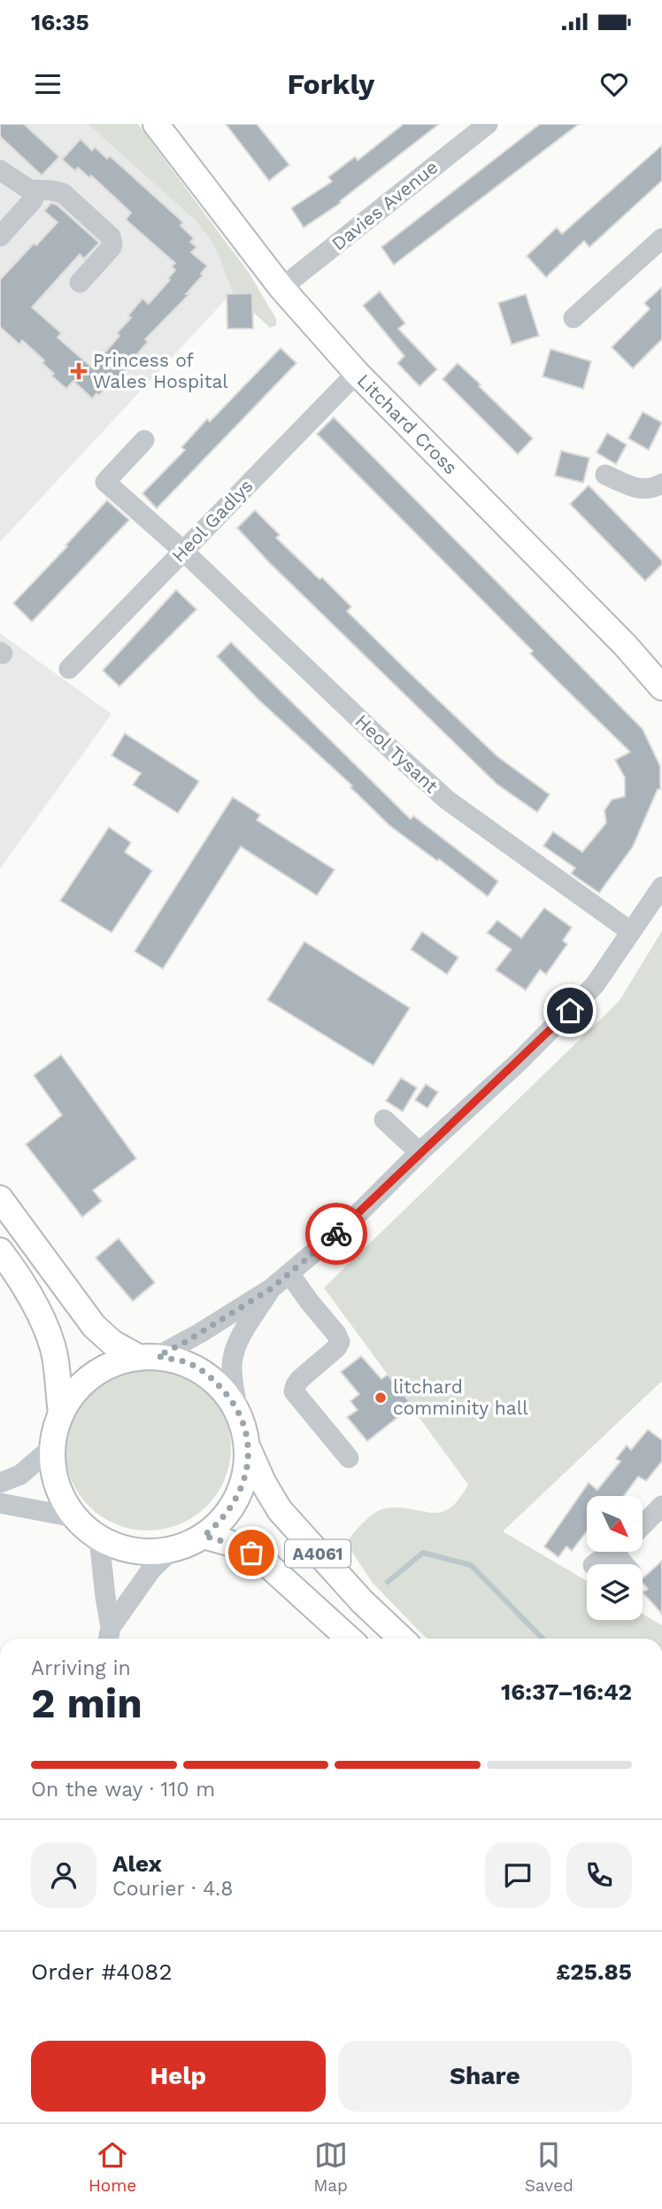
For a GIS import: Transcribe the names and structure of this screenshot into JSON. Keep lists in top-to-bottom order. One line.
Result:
{"streets":{"main road":["Litchard Cross","A4061"],"street":["Davies Avenue","Heol Gadlys","Heol Tysant"]},"crossings":[["Davies Avenue","Litchard Cross"],["Litchard Cross","Heol Gadlys"],["Heol Gadlys","Heol Tysant"]],"places":{"health":["Princess of Wales Hospital"],"other":["litchard comminity hall"]},"north":"bottom right","page":{"status":"16:35","header":"Forkly","heading":["2 min","Arriving in","16:37–16:42"],"panel":["Alex","Courier · 4.8","Order #4082","£25.85"],"bar":"On the way · 110 m","buttons":["Help","Share"],"tabs":["Home","Map","Saved"]}}
